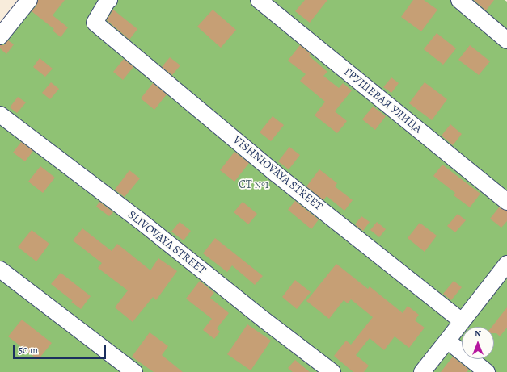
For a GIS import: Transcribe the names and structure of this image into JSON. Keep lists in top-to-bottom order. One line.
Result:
{"streets":{"street":["ГРУШЕВАЯ УЛИЦА","VISHNIOVAYA STREET","SLIVOVAYA STREET"]},"parks":["СТ №1"],"scale_bar":"50 m","north":"top"}
